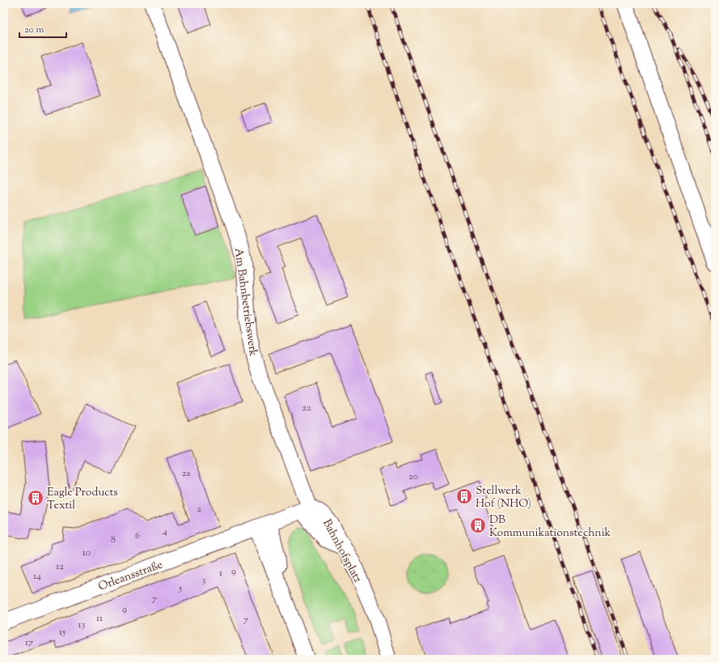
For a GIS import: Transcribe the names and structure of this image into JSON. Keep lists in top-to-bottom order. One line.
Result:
{"streets":{"street":["Am Bahnbetriebswerk","Bahnhofsplatz","Orleansstraße"]},"crossings":[["Am Bahnbetriebswerk","Bahnhofsplatz"]],"places":{"building":["Stellwerk Hof (NHO)","Eagle Products Textil","DB Kommunikationstechnik"]},"house_numbers":["22","2a","20","2","4","6","8","10","12","9","1","14","3","5","7","9","11","7","13","15","17"],"scale_bar":"20 m"}
